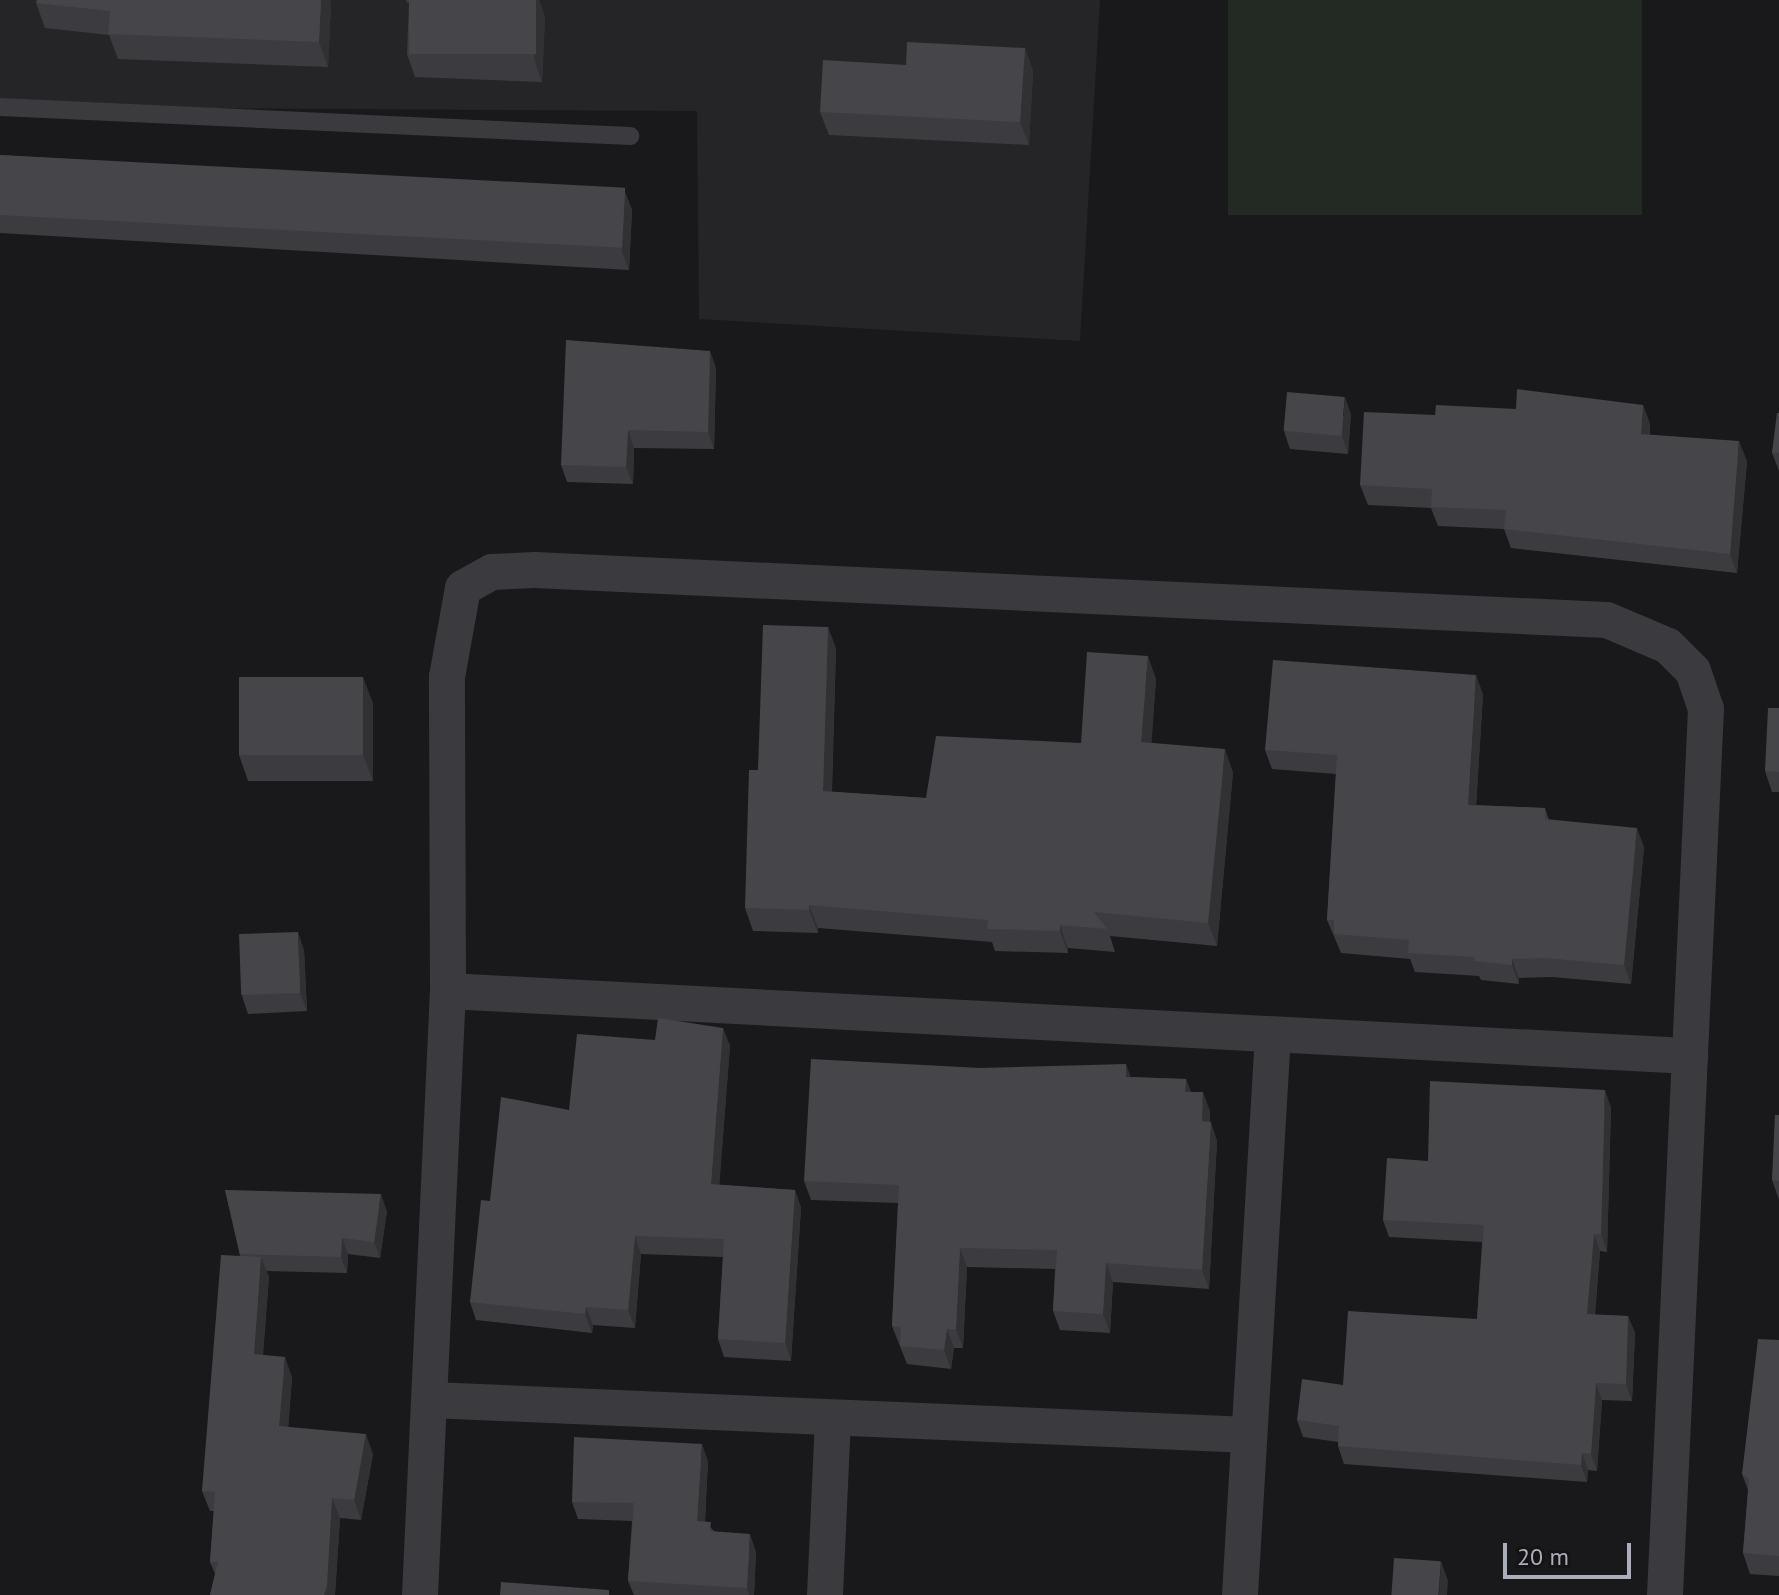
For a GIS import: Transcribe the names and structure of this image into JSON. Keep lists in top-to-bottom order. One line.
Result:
{"scale_bar":"20 m"}
